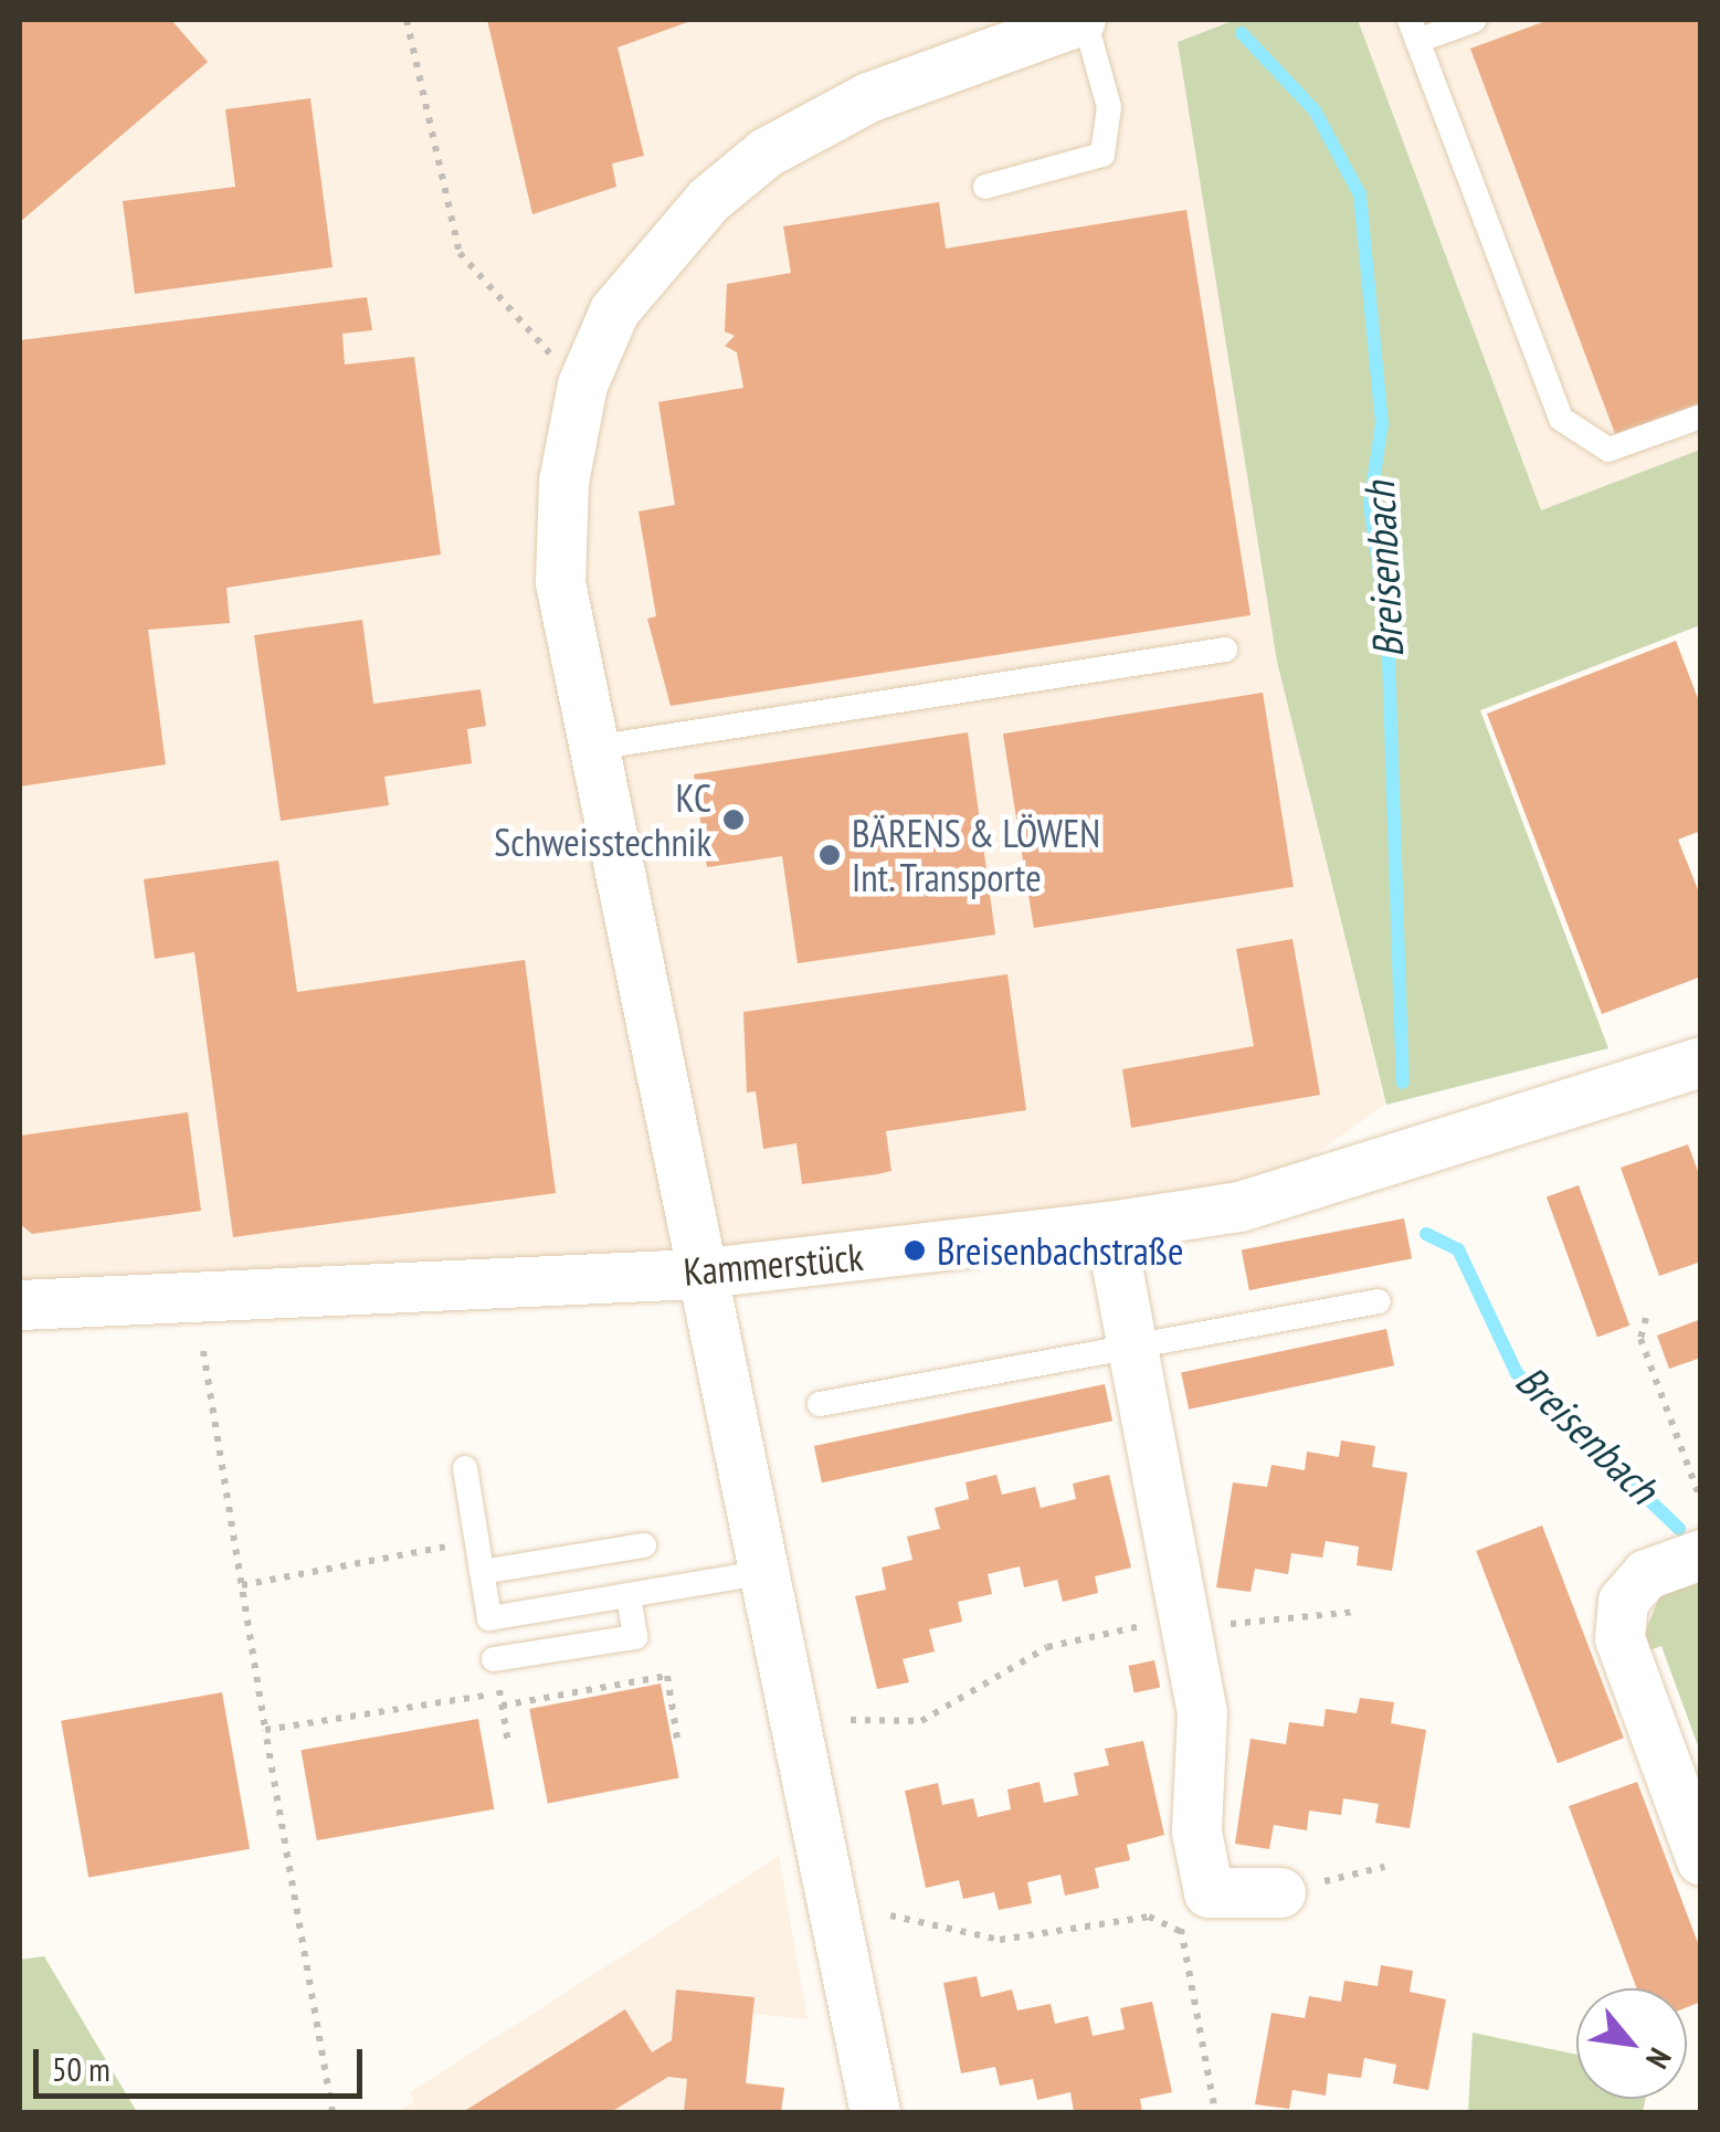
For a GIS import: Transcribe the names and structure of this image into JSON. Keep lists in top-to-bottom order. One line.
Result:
{"streets":{"street":["Kammerstück"]},"water":["Breisenbach"],"places":["KC Schweisstechnik","BÄRENS & LÖWEN Int. Transporte","Breisenbachstraße"],"scale_bar":"50 m","north":"bottom right"}
